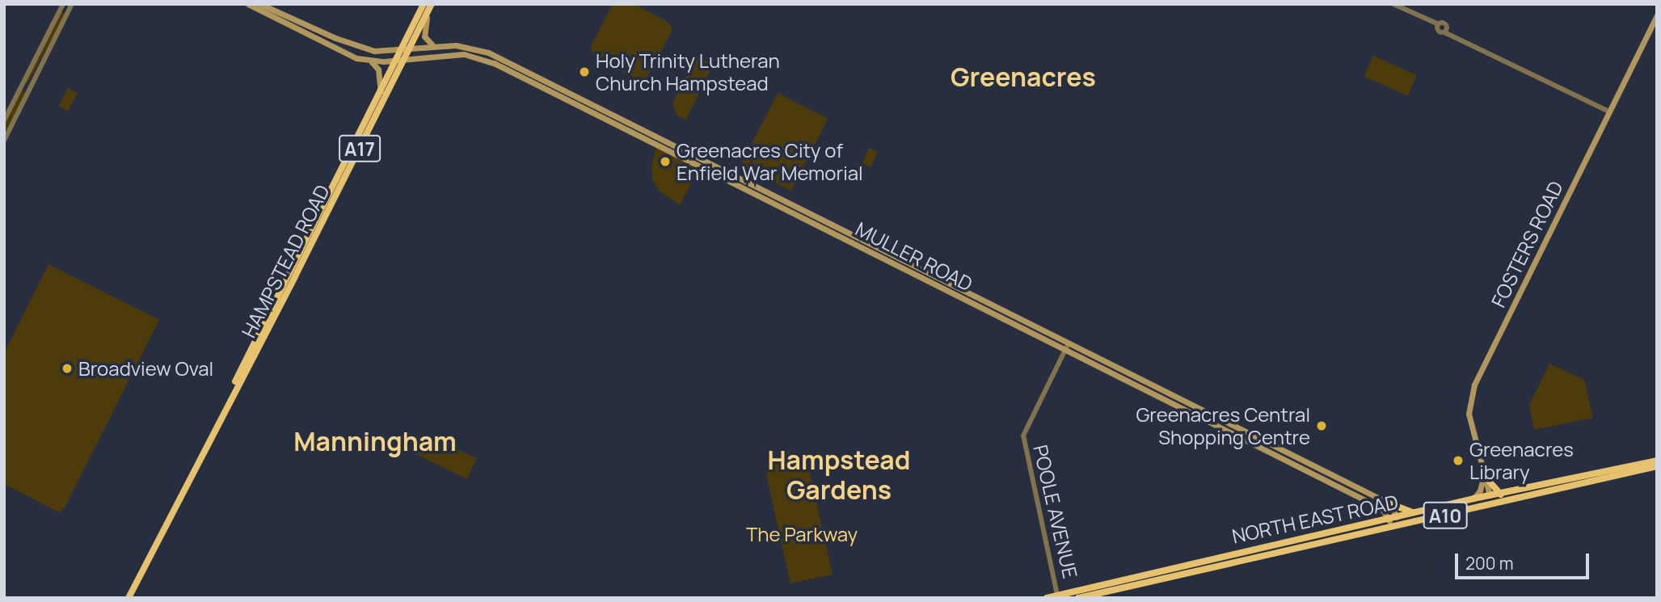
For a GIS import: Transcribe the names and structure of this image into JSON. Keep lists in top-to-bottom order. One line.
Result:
{"streets":{"highway":["A17","HAMPSTEAD ROAD","A10","NORTH EAST ROAD"],"main road":["FOSTERS ROAD","MULLER ROAD"],"street":["POOLE AVENUE"]},"crossings":[["FOSTERS ROAD","NORTH EAST ROAD"],["MULLER ROAD","HAMPSTEAD ROAD"],["MULLER ROAD","POOLE AVENUE"],["MULLER ROAD","NORTH EAST ROAD"],["POOLE AVENUE","NORTH EAST ROAD"]],"districts":["Greenacres","Manningham","Hampstead Gardens"],"parks":["The Parkway"],"places":["Holy Trinity Lutheran Church Hampstead","Greenacres City of Enfield War Memorial","Broadview Oval","Greenacres Central Shopping Centre","Greenacres Library"],"scale_bar":"200 m"}
